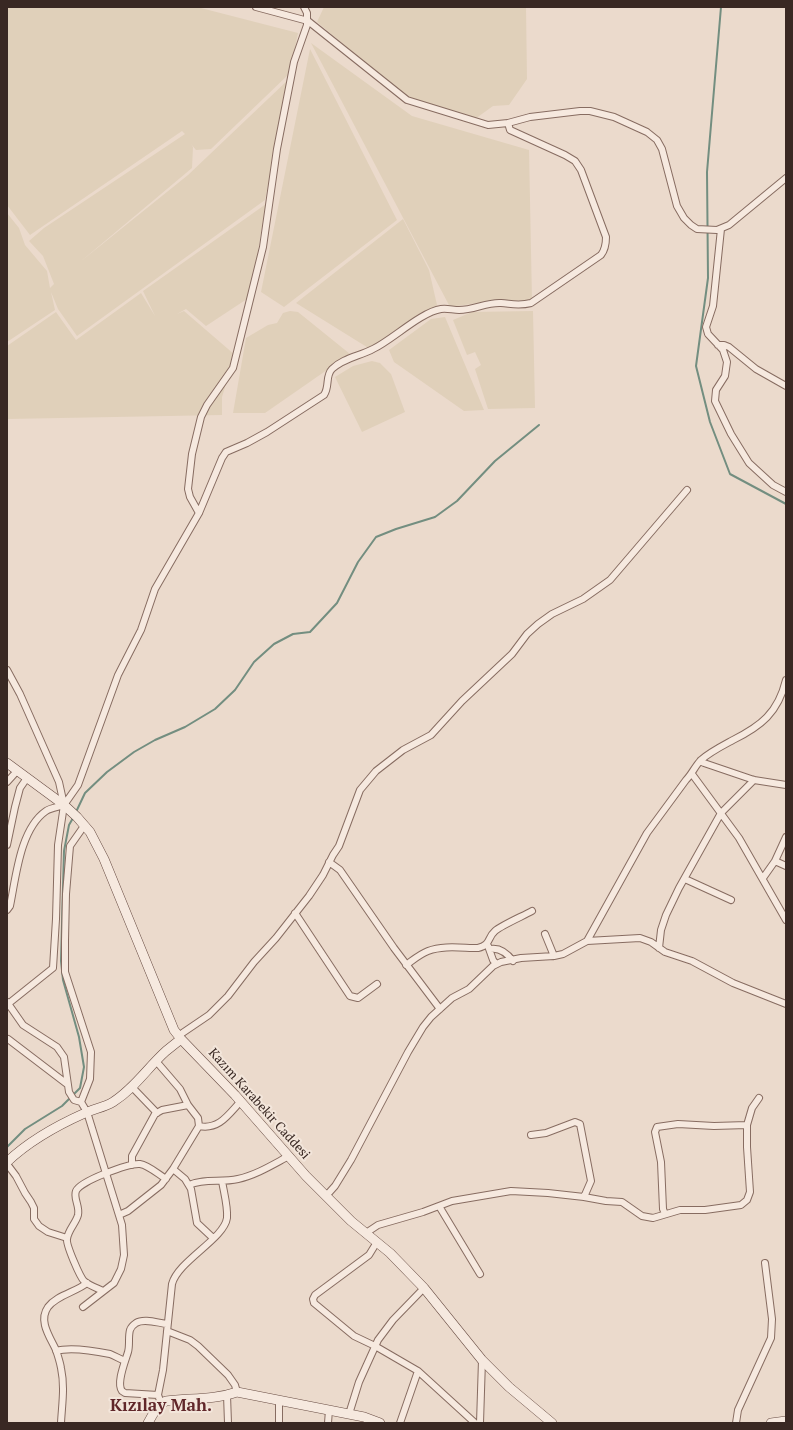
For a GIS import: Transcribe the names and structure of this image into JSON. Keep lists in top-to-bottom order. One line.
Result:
{"streets":{"street":["Kazım Karabekir Caddesi"]},"districts":["Kızılay Mah."]}
